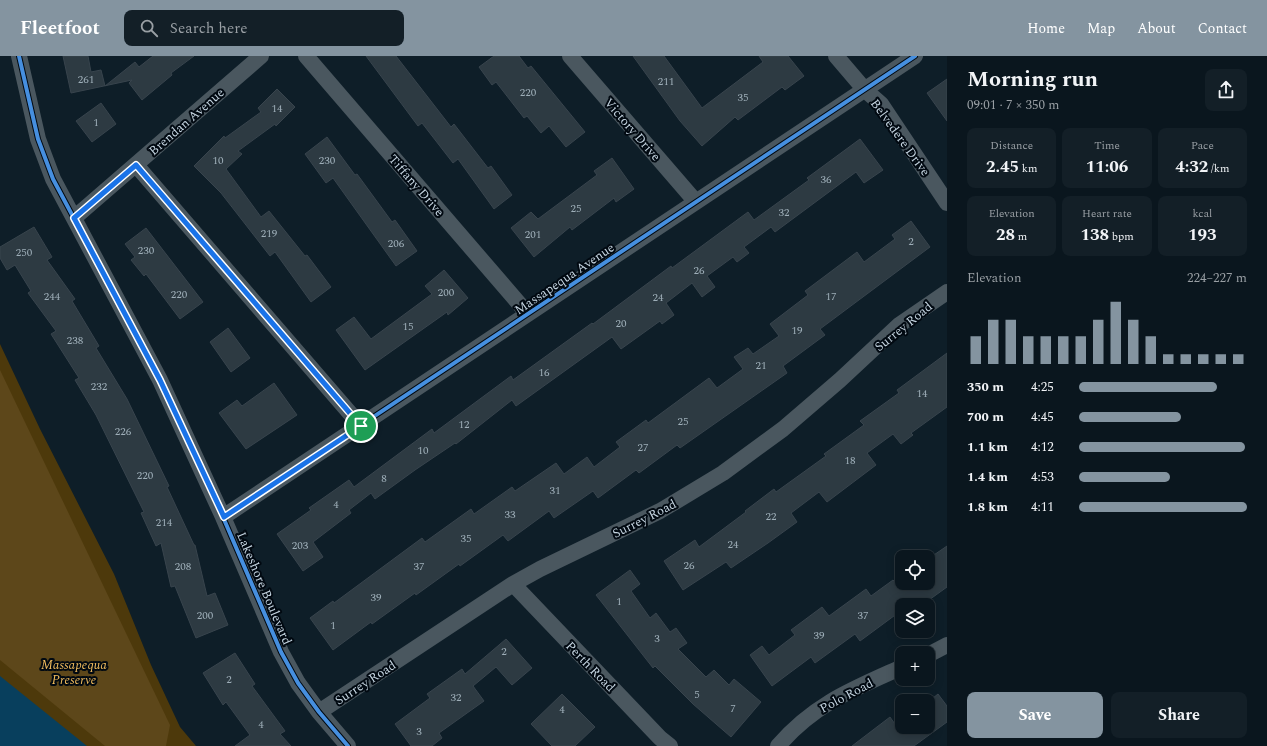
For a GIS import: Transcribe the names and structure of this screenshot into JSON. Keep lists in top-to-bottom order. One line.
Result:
{"streets":{"street":["Brendan Avenue","Victory Drive","Belvedere Drive","Tiffany Drive","Massapequa Avenue","Surrey Road","Lakeshore Boulevard","Perth Road","Polo Road"]},"crossings":[["Brendan Avenue","Lakeshore Boulevard"],["Victory Drive","Massapequa Avenue"],["Belvedere Drive","Massapequa Avenue"],["Tiffany Drive","Massapequa Avenue"],["Massapequa Avenue","Lakeshore Boulevard"],["Surrey Road","Lakeshore Boulevard"],["Surrey Road","Perth Road"]],"parks":["Massapequa Preserve"],"house_numbers":["261","211","220","35","14","1","10","230","36","25","32","219","201","2","206","230","250","26","200","220","244","17","24","20","15","19","238","21","16","232","14","25","12","226","27","10","18","220","8","31","4","33","22","214","35","24","203","26","208","37","39","1","200","37","1","39","3","2","2","5","32","7","4","4","3"],"page":{"header":"Fleetfoot","search":"Search here","nav":["Home","Map","About","Contact"],"heading":["Morning run","09:01 · 7 × 350 m"],"stats":[["Distance","2.45 km"],["Time","11:06"],["Pace","4:32 /km"],["Elevation","28 m"],["Heart rate","138 bpm"],["kcal","193"]],"chart":["Elevation","224–227 m"],"list":[{"name":"350 m","note":"4:25"},{"name":"700 m","note":"4:45"},{"name":"1.1 km","note":"4:12"},{"name":"1.4 km","note":"4:53"},{"name":"1.8 km","note":"4:11"}],"map_buttons":["+","−"],"buttons":["Save","Share"]}}
